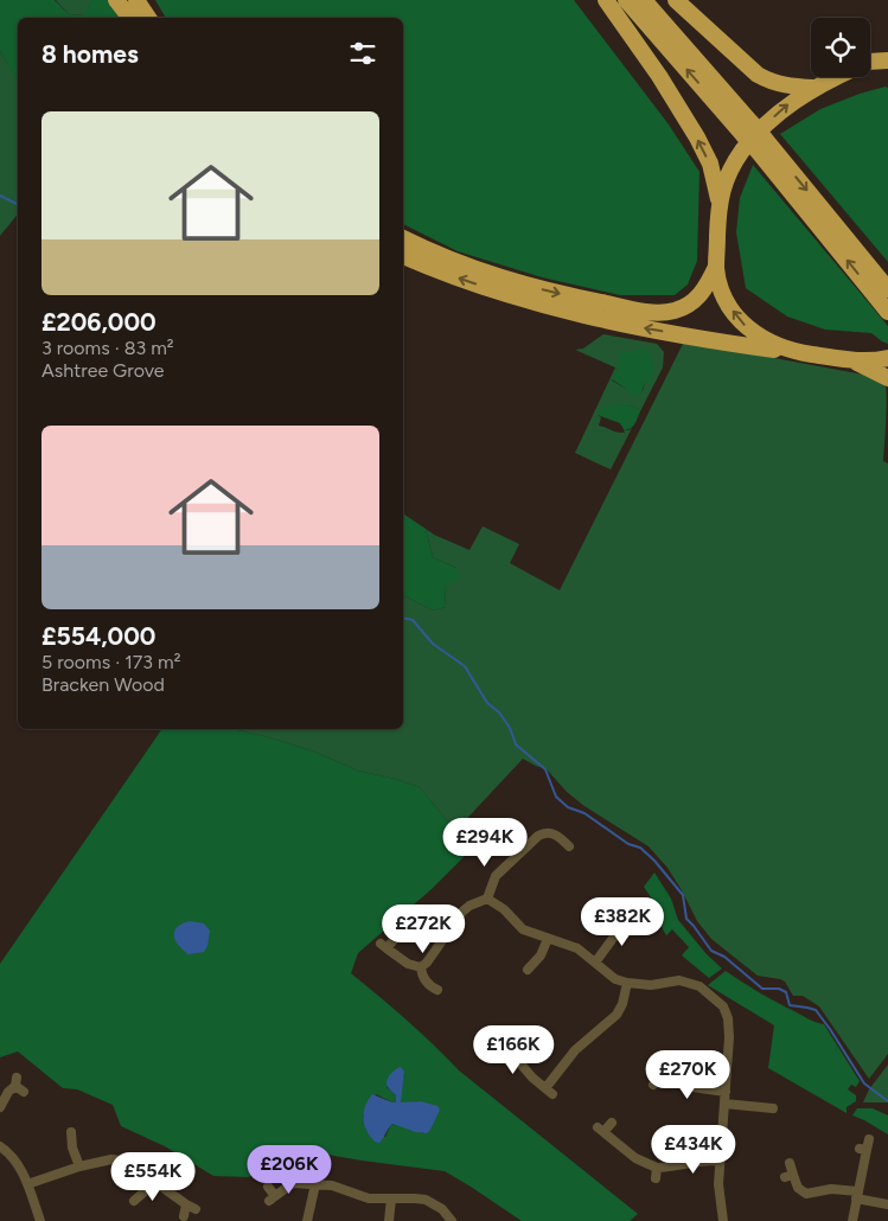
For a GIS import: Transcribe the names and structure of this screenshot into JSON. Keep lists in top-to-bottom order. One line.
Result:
{"page":{"heading":"8 homes","list":[{"name":"£206,000","note":"3 rooms · 83 m² · Ashtree Grove"},{"name":"£554,000","note":"5 rooms · 173 m² · Bracken Wood"}],"price":["£294K","£382K","£272K","£166K","£270K","£434K","£206K","£554K"]}}
